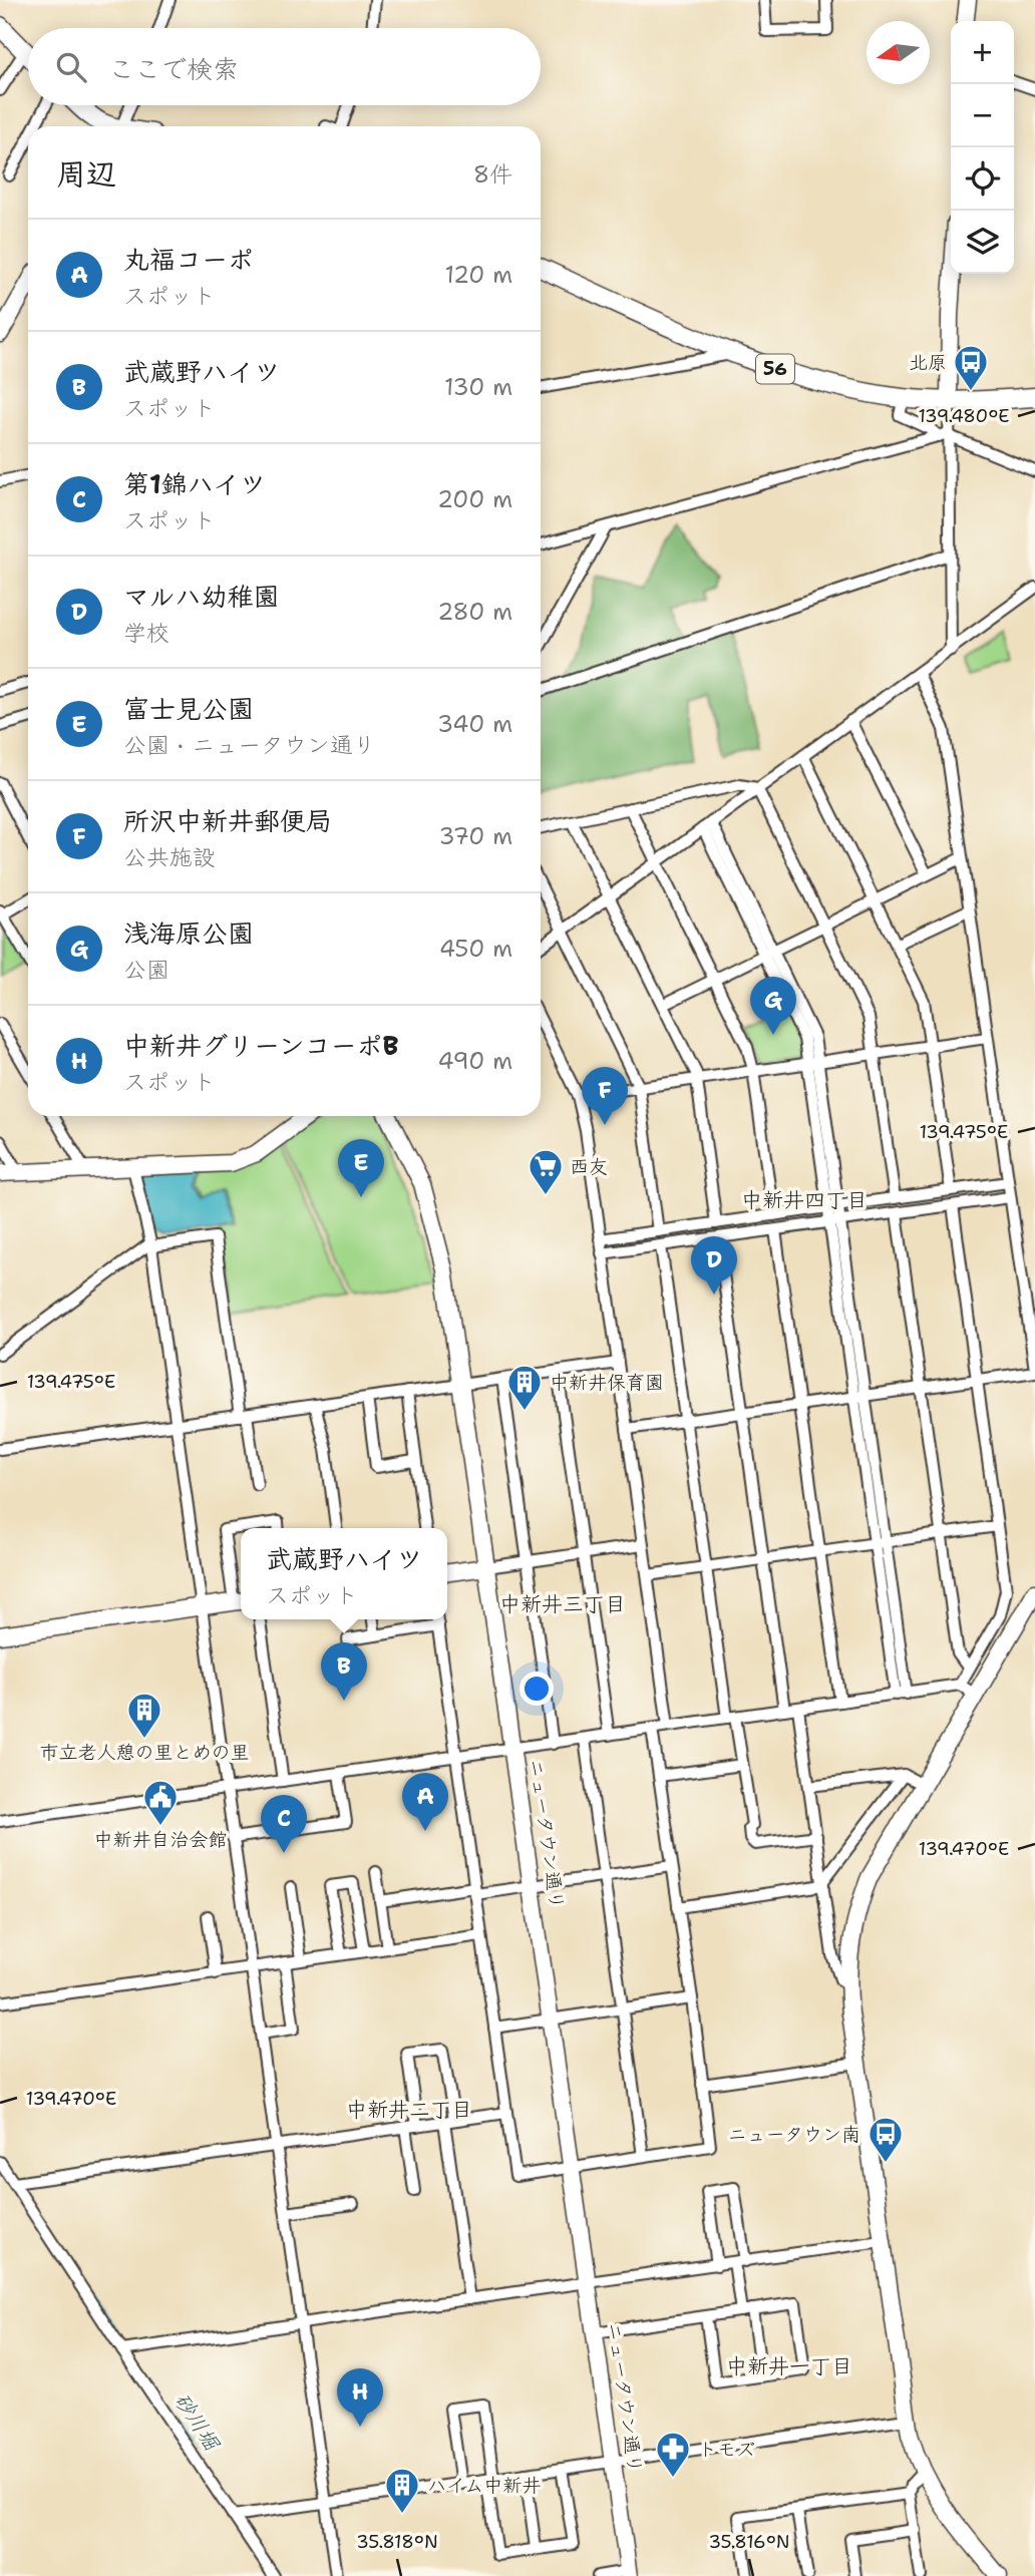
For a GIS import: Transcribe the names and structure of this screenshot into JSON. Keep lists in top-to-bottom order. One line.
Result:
{"streets":{"main road":["56"],"street":["ニュータウン通り"]},"districts":["中新井四丁目","中新井三丁目","中新井二丁目","中新井一丁目"],"water":["砂川堀"],"places":{"bus stop":["北原","ニュータウン南"],"supermarket":["西友"],"building":["中新井保育園","市立老人憩の里とめの里","ハイム中新井"],"public building":["中新井自治会館"],"pharmacy":["トモズ"]},"north":"left","page":{"map_buttons":["+","−"],"search":"ここで検索","heading":["周辺","8件"],"list":[{"mark":"A","name":"丸福コーポ","note":"スポット","value":"120 m"},{"mark":"B","name":"武蔵野ハイツ","note":"スポット","value":"130 m"},{"mark":"C","name":"第1錦ハイツ","note":"スポット","value":"200 m"},{"mark":"D","name":"マルハ幼稚園","note":"学校","value":"280 m"},{"mark":"E","name":"富士見公園","note":"公園 · ニュータウン通り","value":"340 m"},{"mark":"F","name":"所沢中新井郵便局","note":"公共施設","value":"370 m"},{"mark":"G","name":"浅海原公園","note":"公園","value":"450 m"},{"mark":"H","name":"中新井グリーンコーポB","note":"スポット","value":"490 m"}],"pins":["G","F","E","D","B","A","C","H"],"popup":["武蔵野ハイツ","スポット"]},"coordinates":["139.480°E","139.475°E","139.470°E","35.818°N","35.816°N"]}
